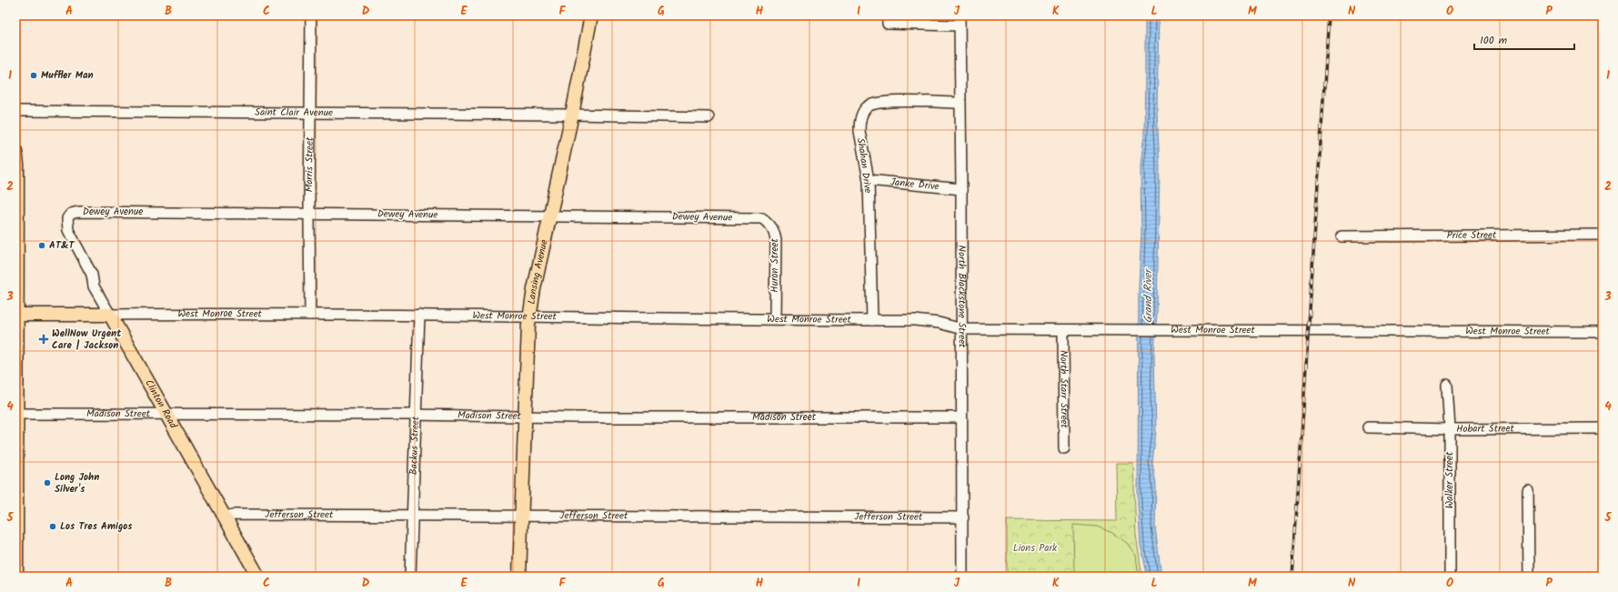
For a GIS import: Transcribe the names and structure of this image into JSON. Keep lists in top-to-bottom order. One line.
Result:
{"streets":{"main road":["Lansing Avenue","West Monroe Street","Clinton Road"],"street":["Saint Clair Avenue","Morris Street","Shahan Drive","Janke Drive","Dewey Avenue","Price Street","Huron Street","North Blackstone Street","North Starr Street","Madison Street","Hobart Street","Backus Street","Walker Street","Jefferson Street"]},"crossings":[["Saint Clair Avenue","Morris Street"],["Saint Clair Avenue","Lansing Avenue"],["Morris Street","Dewey Avenue"],["Morris Street","West Monroe Street"],["Shahan Drive","Janke Drive"],["Shahan Drive","North Blackstone Street"],["Shahan Drive","West Monroe Street"],["Janke Drive","North Blackstone Street"],["Dewey Avenue","Huron Street"],["Dewey Avenue","Lansing Avenue"],["Dewey Avenue","Clinton Road"],["Huron Street","West Monroe Street"],["Lansing Avenue","West Monroe Street"],["Lansing Avenue","Madison Street"],["Lansing Avenue","Jefferson Street"],["North Blackstone Street","West Monroe Street"],["North Blackstone Street","Madison Street"],["North Blackstone Street","Jefferson Street"],["West Monroe Street","North Starr Street"],["West Monroe Street","Clinton Road"],["West Monroe Street","Backus Street"],["Clinton Road","Madison Street"],["Clinton Road","Jefferson Street"],["Madison Street","Backus Street"],["Hobart Street","Walker Street"],["Backus Street","Jefferson Street"]],"water":["Grand River"],"parks":["Lions Park"],"places":{"other":["Muffler Man","AT&T","Long John Silver's","Los Tres Amigos"],"health":["WellNow Urgent Care | Jackson"]},"scale_bar":"100 m","grid":{"columns":["A","B","C","D","E","F","G","H","I","J","K","L","M","N","O","P"],"rows":["1","2","3","4","5"]}}
